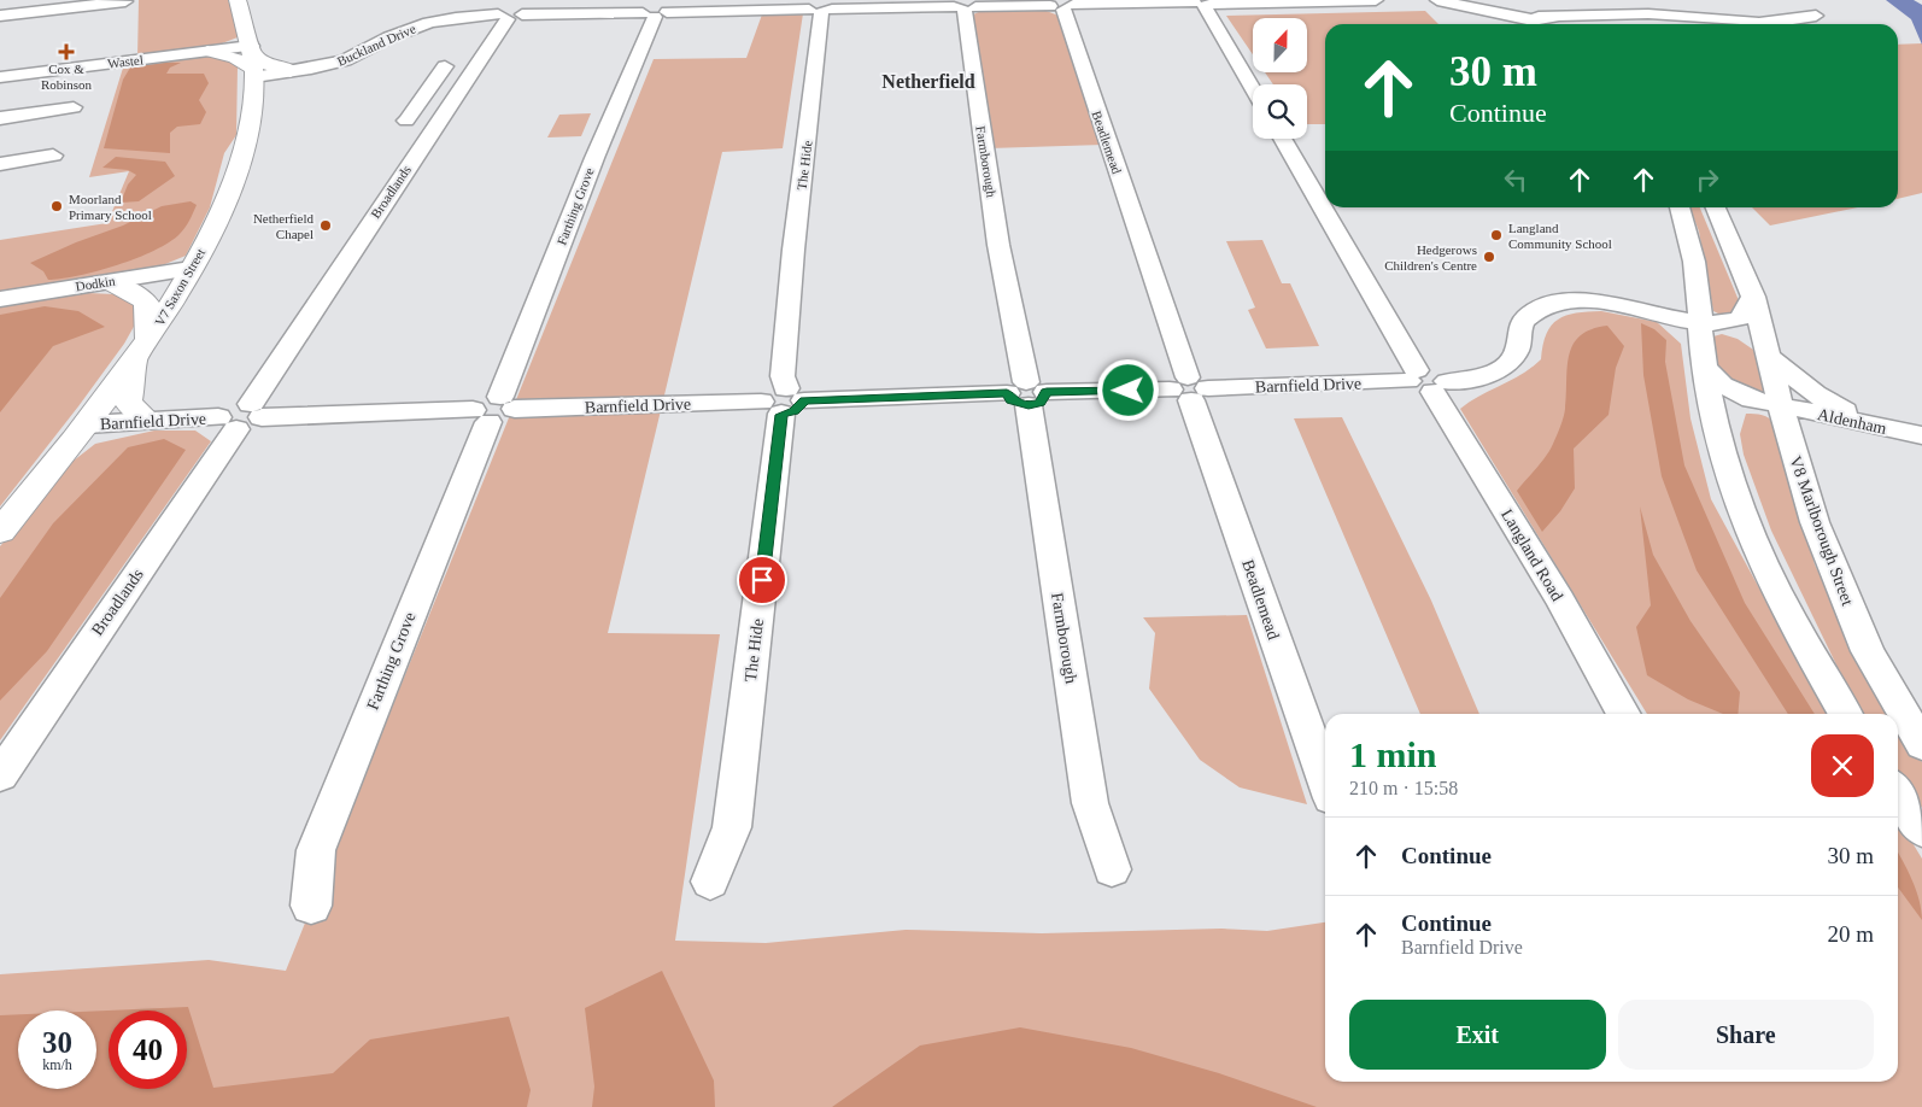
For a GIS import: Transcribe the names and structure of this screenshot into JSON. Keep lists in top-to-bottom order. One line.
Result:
{"streets":{"main road":["V7 Saxon Street"],"street":["Buckland Drive","Wastel","Beadlemead","Farmborough","The Hide","Broadlands","Farthing Grove","Dodkin","Barnfield Drive","Aldenham","V8 Marlborough Street","Langland Road"]},"crossings":[["Buckland Drive","Beadlemead"],["Buckland Drive","Farmborough"],["Buckland Drive","The Hide"],["Buckland Drive","Broadlands"],["Buckland Drive","Farthing Grove"],["Beadlemead","Barnfield Drive"],["Farmborough","Barnfield Drive"],["The Hide","Barnfield Drive"],["Broadlands","Barnfield Drive"],["Farthing Grove","Barnfield Drive"],["Dodkin","V7 Saxon Street"],["V7 Saxon Street","Barnfield Drive"],["Barnfield Drive","Langland Road"],["Aldenham","V8 Marlborough Street"]],"districts":["Netherfield"],"places":{"health":["Cox & Robinson"],"other":["Moorland Primary School","Netherfield Chapel","Langland Community School","Hedgerows Children's Centre"]},"north":"top","page":{"turn":["30 m","Continue"],"heading":["1 min","210 m · 15:58"],"list":[{"name":"Continue","value":"30 m"},{"name":"Continue","note":"Barnfield Drive","value":"20 m"}],"buttons":["Exit","Share"],"speed":"30 km/h","limit":"40"}}
